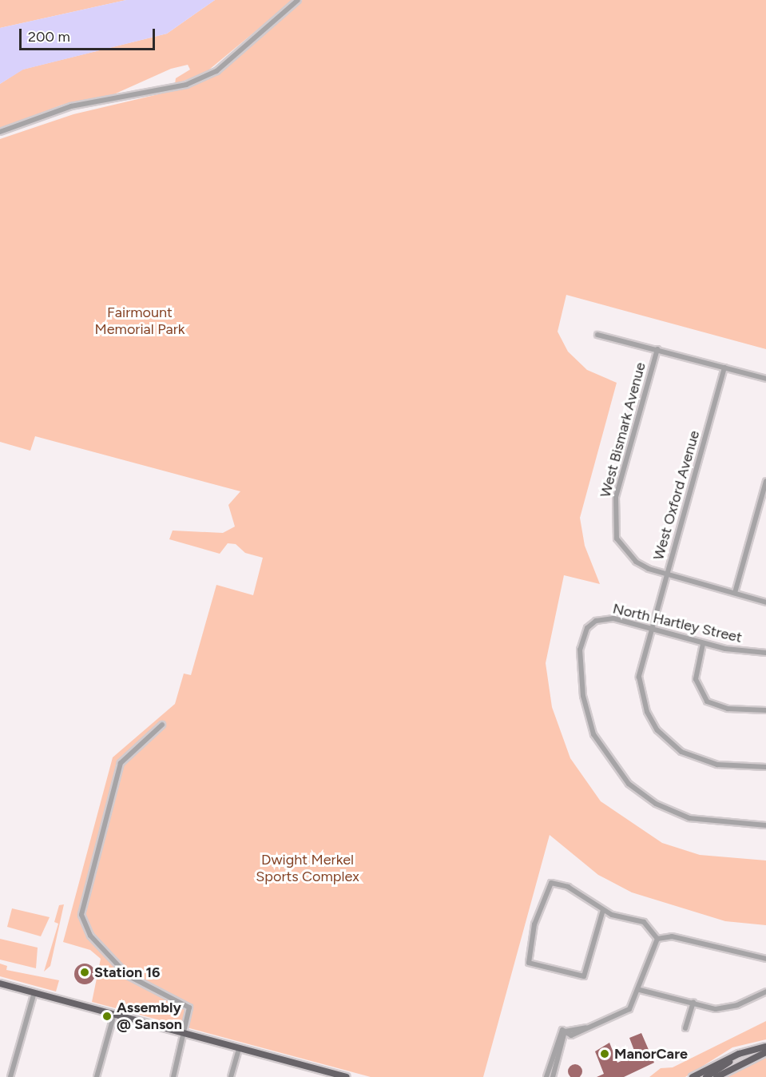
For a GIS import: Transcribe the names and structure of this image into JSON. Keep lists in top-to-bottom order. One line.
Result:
{"streets":{"street":["West Bismark Avenue","West Oxford Avenue","North Hartley Street"]},"crossings":[["West Bismark Avenue","West Oxford Avenue"],["West Oxford Avenue","North Hartley Street"]],"parks":["Fairmount Memorial Park","Dwight Merkel Sports Complex"],"places":["Station 16","Assembly @ Sanson","ManorCare"],"scale_bar":"200 m"}
